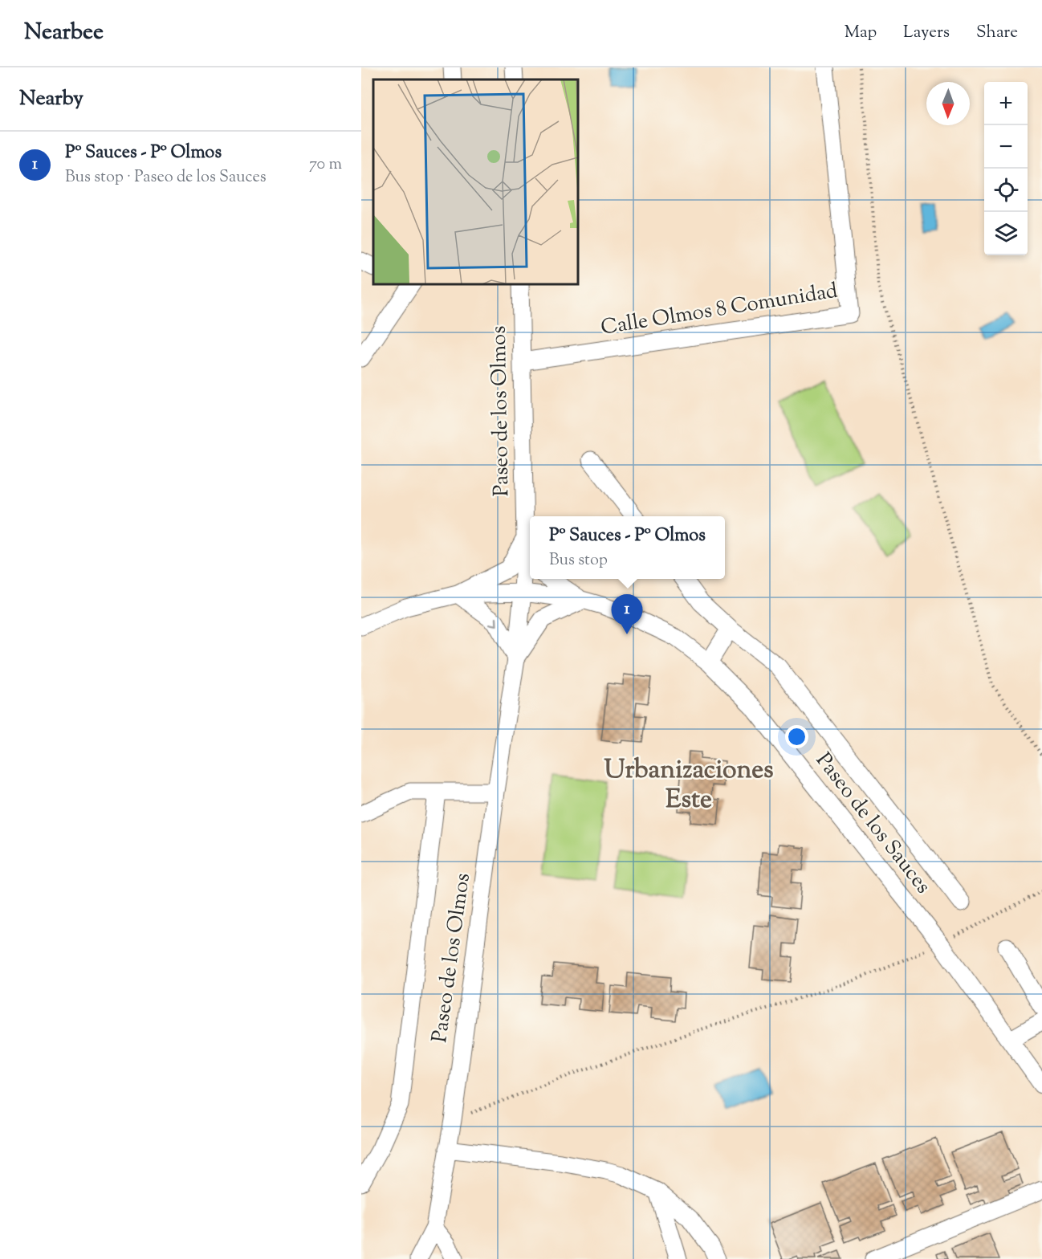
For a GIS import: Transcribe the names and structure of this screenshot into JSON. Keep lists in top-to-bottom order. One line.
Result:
{"streets":{"street":["Calle Olmos 8 Comunidad","Paseo de los Olmos","Paseo de los Sauces"]},"crossings":[["Calle Olmos 8 Comunidad","Paseo de los Olmos"],["Paseo de los Olmos","Paseo de los Sauces"]],"districts":["Urbanizaciones Este"],"north":"bottom","page":{"header":"Nearbee","nav":["Map","Layers","Share"],"heading":"Nearby","map_buttons":["+","−"],"list":[{"mark":"1","name":"Pº Sauces - Pº Olmos","note":"Bus stop · Paseo de los Sauces","value":"70 m"}],"popup":["Pº Sauces - Pº Olmos","Bus stop"],"pins":"1"}}
